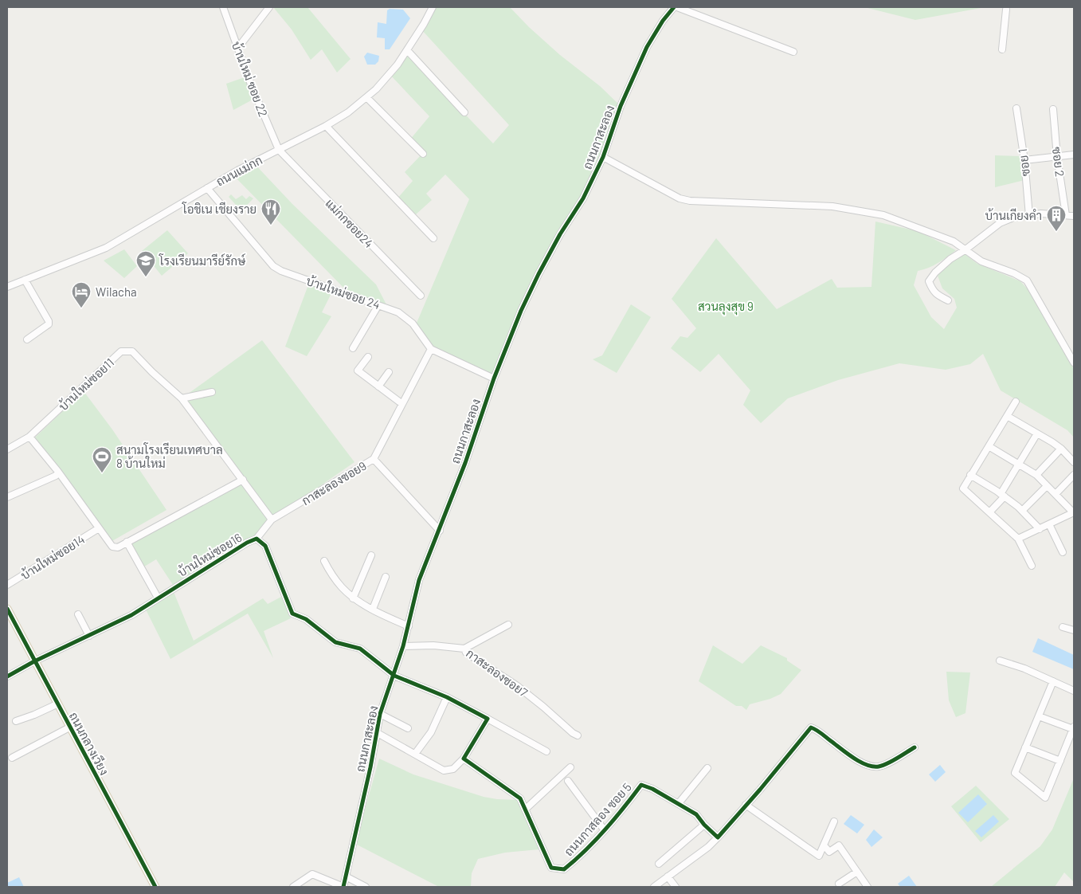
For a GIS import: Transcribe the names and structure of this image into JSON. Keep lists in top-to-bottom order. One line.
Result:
{"streets":{"main road":["ถนนกลางเวียง"],"street":["บ้านใหม่ ซอย 22","ถนนกาสะลอง","ซอย 2","ซอย 1","ถนนแม่กก","แม่กกซอย24","บ้านใหม่ซอย 24","บ้านใหม่ซอย11","กาสะลองซอย9","บ้านใหม่ซอย16","บ้านใหม่ซอย14","กาสะลองซอย7","ถนนกาสลอง ซอย 5"]},"crossings":[["บ้านใหม่ ซอย 22","ถนนแม่กก"],["บ้านใหม่ ซอย 22","แม่กกซอย24"],["ถนนกาสะลอง","บ้านใหม่ซอย 24"],["ถนนกาสะลอง","กาสะลองซอย9"],["ถนนกาสะลอง","บ้านใหม่ซอย16"],["ถนนกาสะลอง","กาสะลองซอย7"],["ถนนแม่กก","แม่กกซอย24"],["ถนนแม่กก","บ้านใหม่ซอย 24"],["บ้านใหม่ซอย11","กาสะลองซอย9"],["บ้านใหม่ซอย16","ถนนกลางเวียง"]],"parks":["สวนลุงสุข 9"],"places":{"restaurant":["โอชิเน เชียงราย"],"building":["บ้านเกียงคำ"],"school or university":["โรงเรียนมารีย์รักษ์"],"hotel":["Wilacha"],"sports":["สนามโรงเรียนเทศบาล 8 บ้านใหม่"]}}
